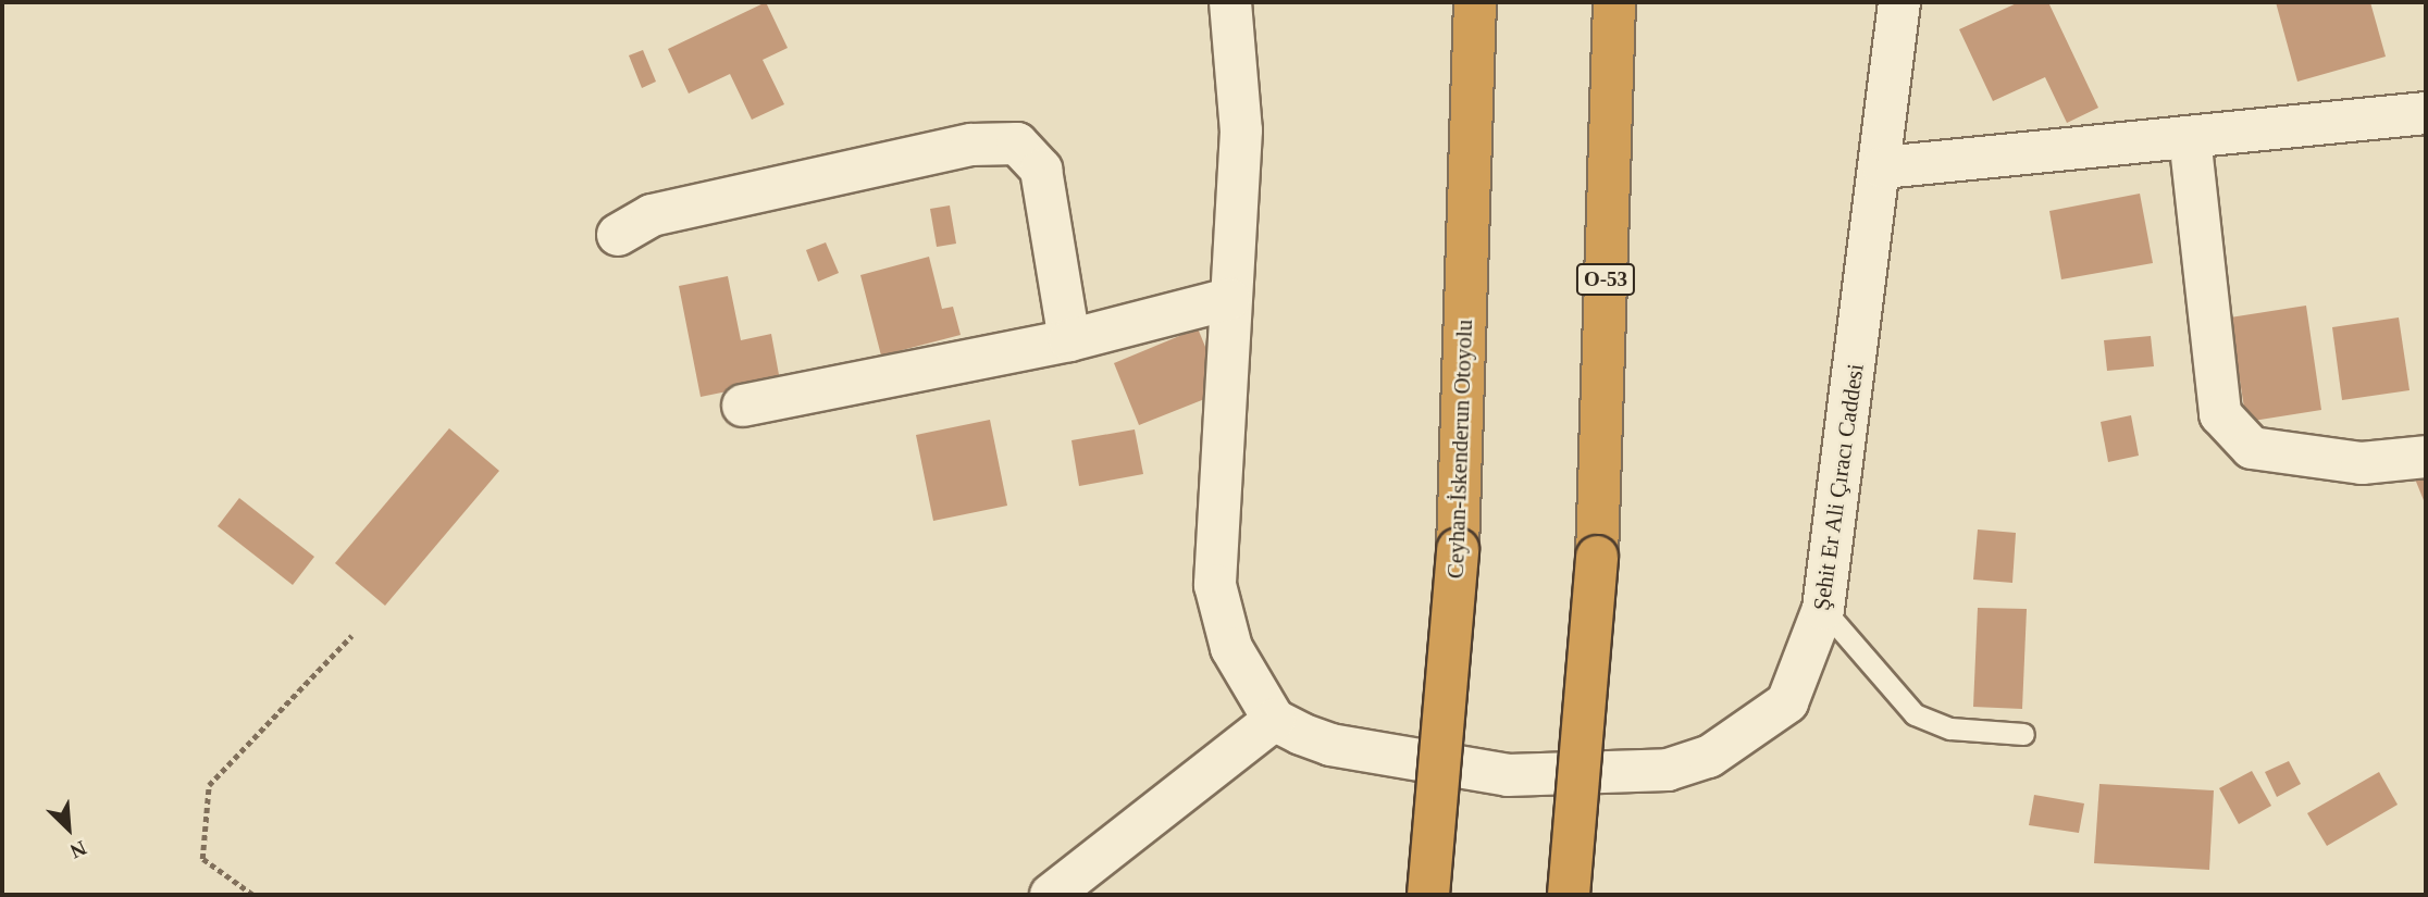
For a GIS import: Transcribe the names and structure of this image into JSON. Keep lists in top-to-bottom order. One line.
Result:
{"streets":{"highway":["O-53","Ceyhan-İskenderun Otoyolu"],"street":["Şehit Er Ali Çıracı Caddesi"]},"north":"bottom right"}
